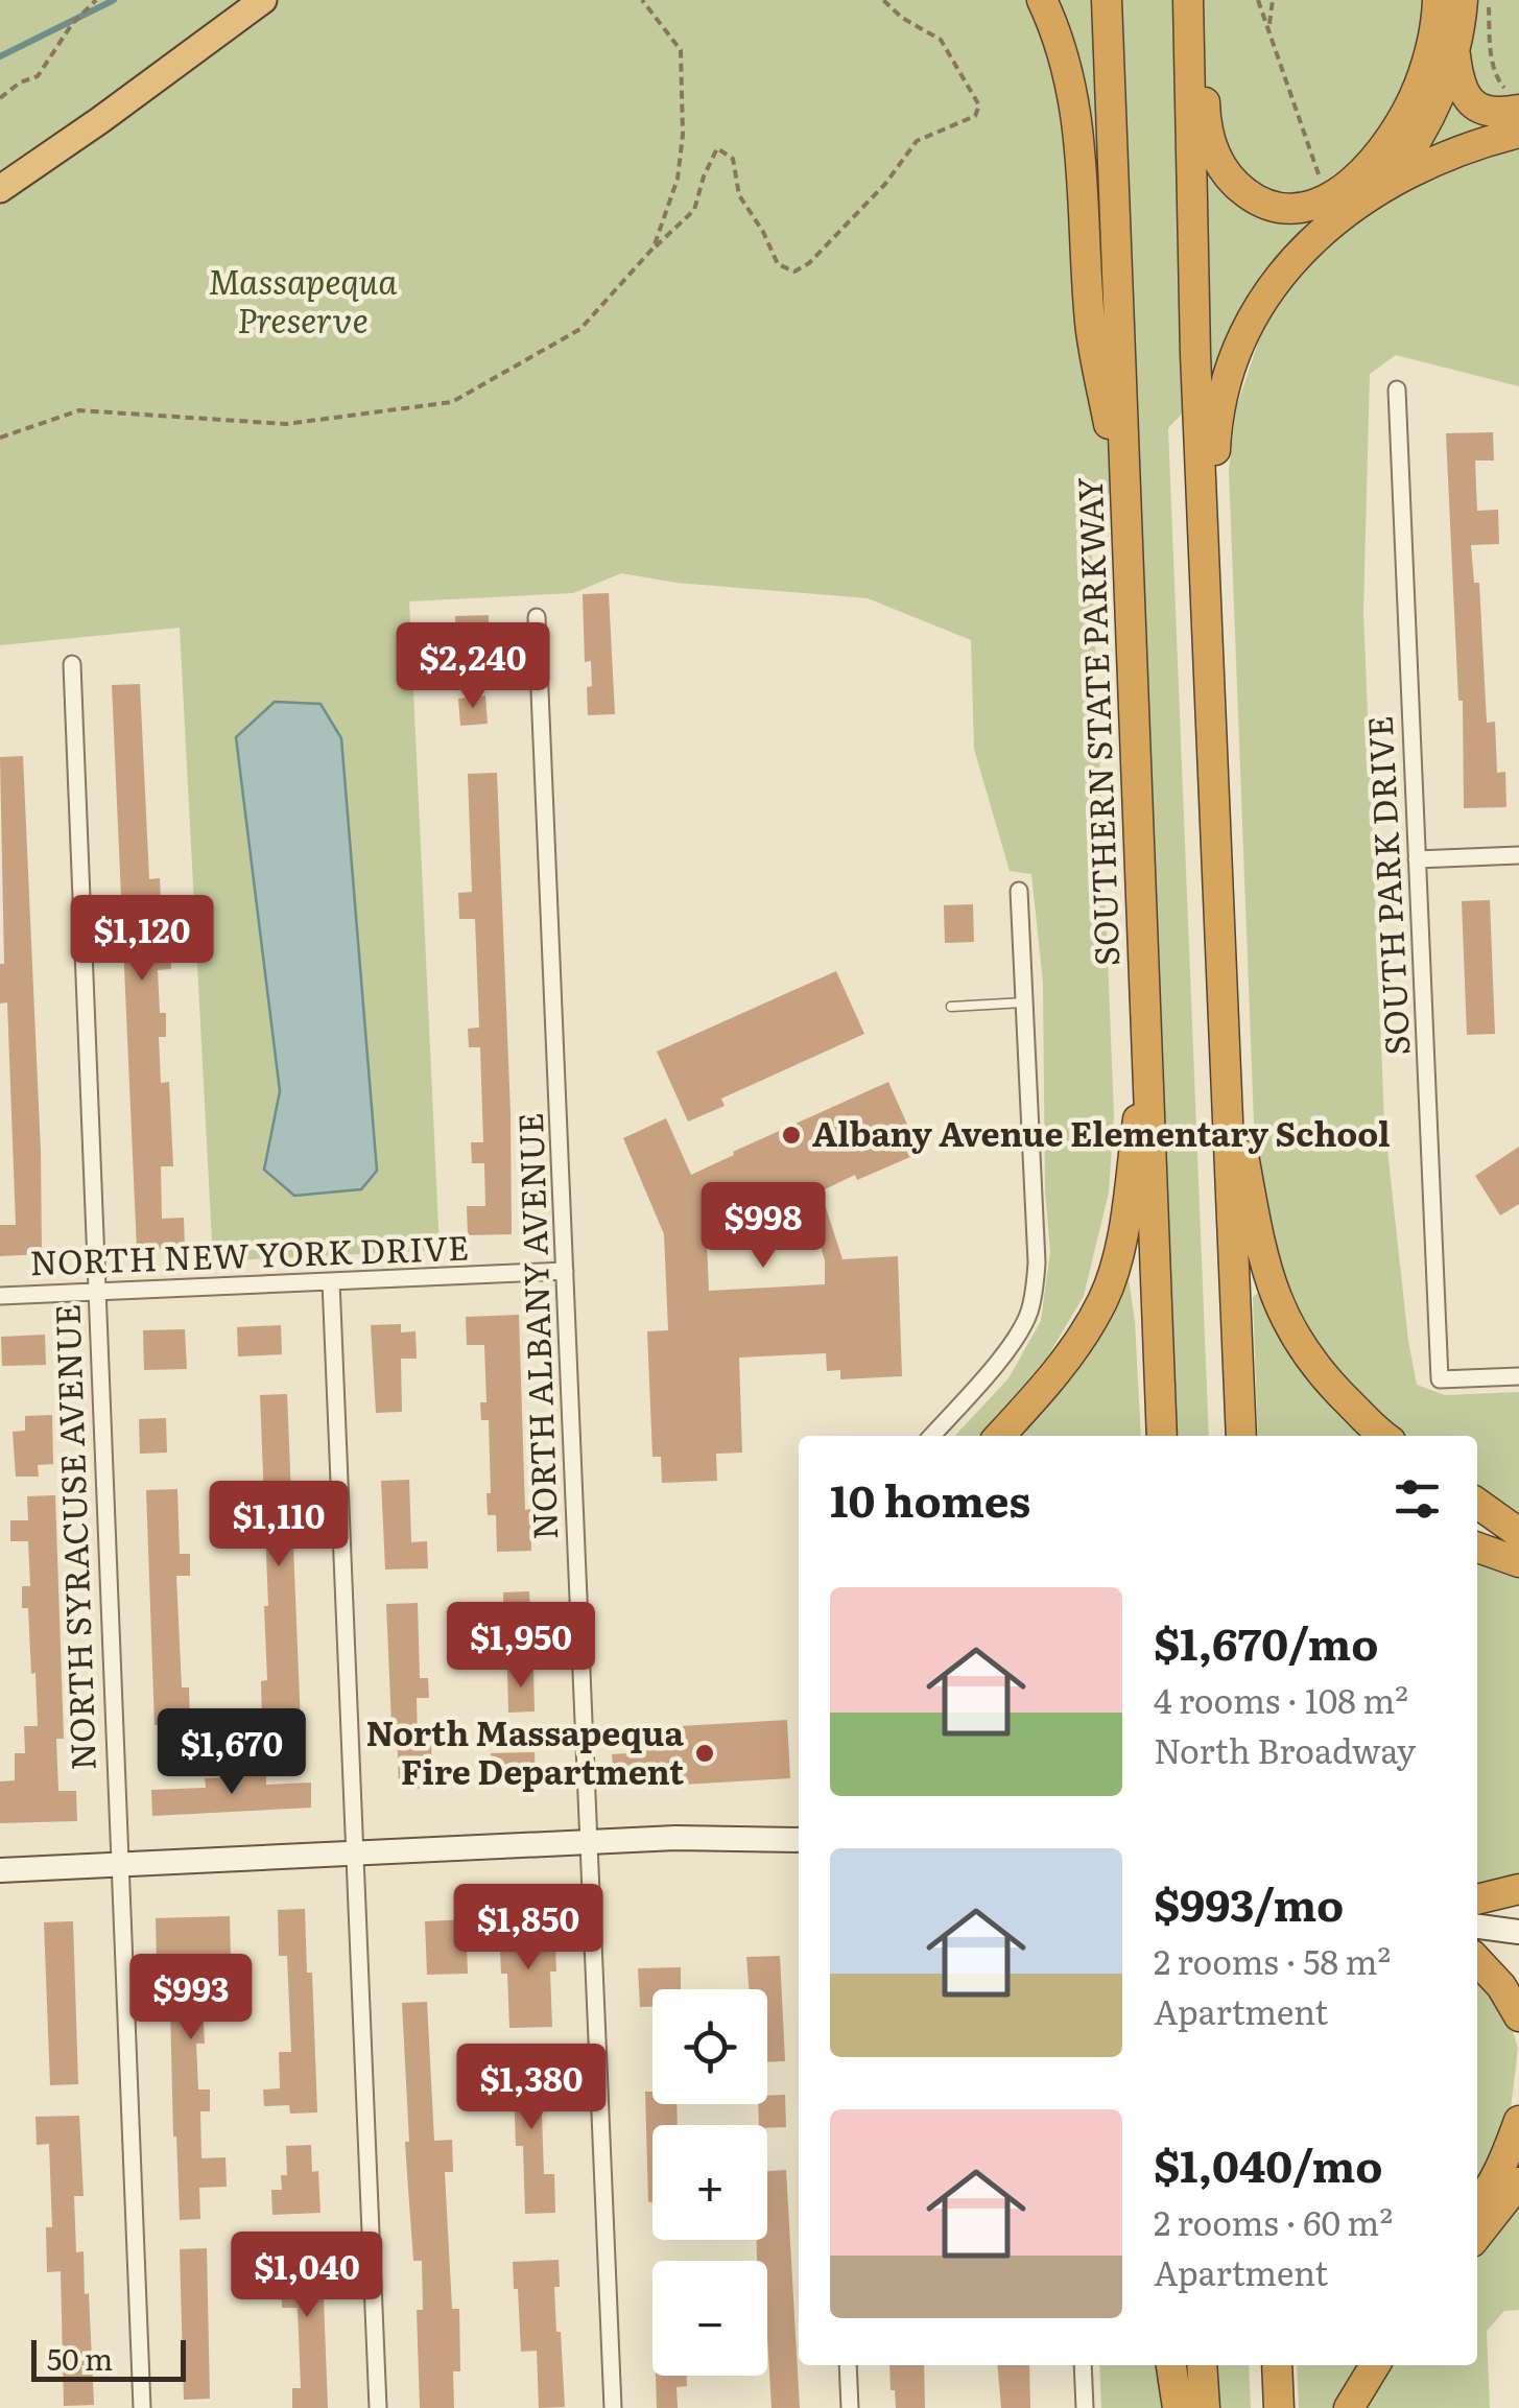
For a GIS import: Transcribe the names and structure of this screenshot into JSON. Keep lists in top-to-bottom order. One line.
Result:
{"streets":{"highway":["SOUTHERN STATE PARKWAY"],"street":["SOUTH PARK DRIVE","NORTH NEW YORK DRIVE","NORTH ALBANY AVENUE","NORTH SYRACUSE AVENUE"]},"crossings":[["NORTH NEW YORK DRIVE","NORTH ALBANY AVENUE"],["NORTH NEW YORK DRIVE","NORTH SYRACUSE AVENUE"]],"parks":["Massapequa Preserve"],"places":["Albany Avenue Elementary School","North Massapequa Fire Department"],"scale_bar":"50 m","page":{"price":["$2,240","$1,120","$998","$1,110","$1,950","$1,670","$1,850","$993","$1,380","$1,040"],"heading":"10 homes","list":[{"name":"$1,670/mo","note":"4 rooms · 108 m² · North Broadway"},{"name":"$993/mo","note":"2 rooms · 58 m² · Apartment"},{"name":"$1,040/mo","note":"2 rooms · 60 m² · Apartment"}],"map_buttons":["+","−"],"scale":"50 m"}}
